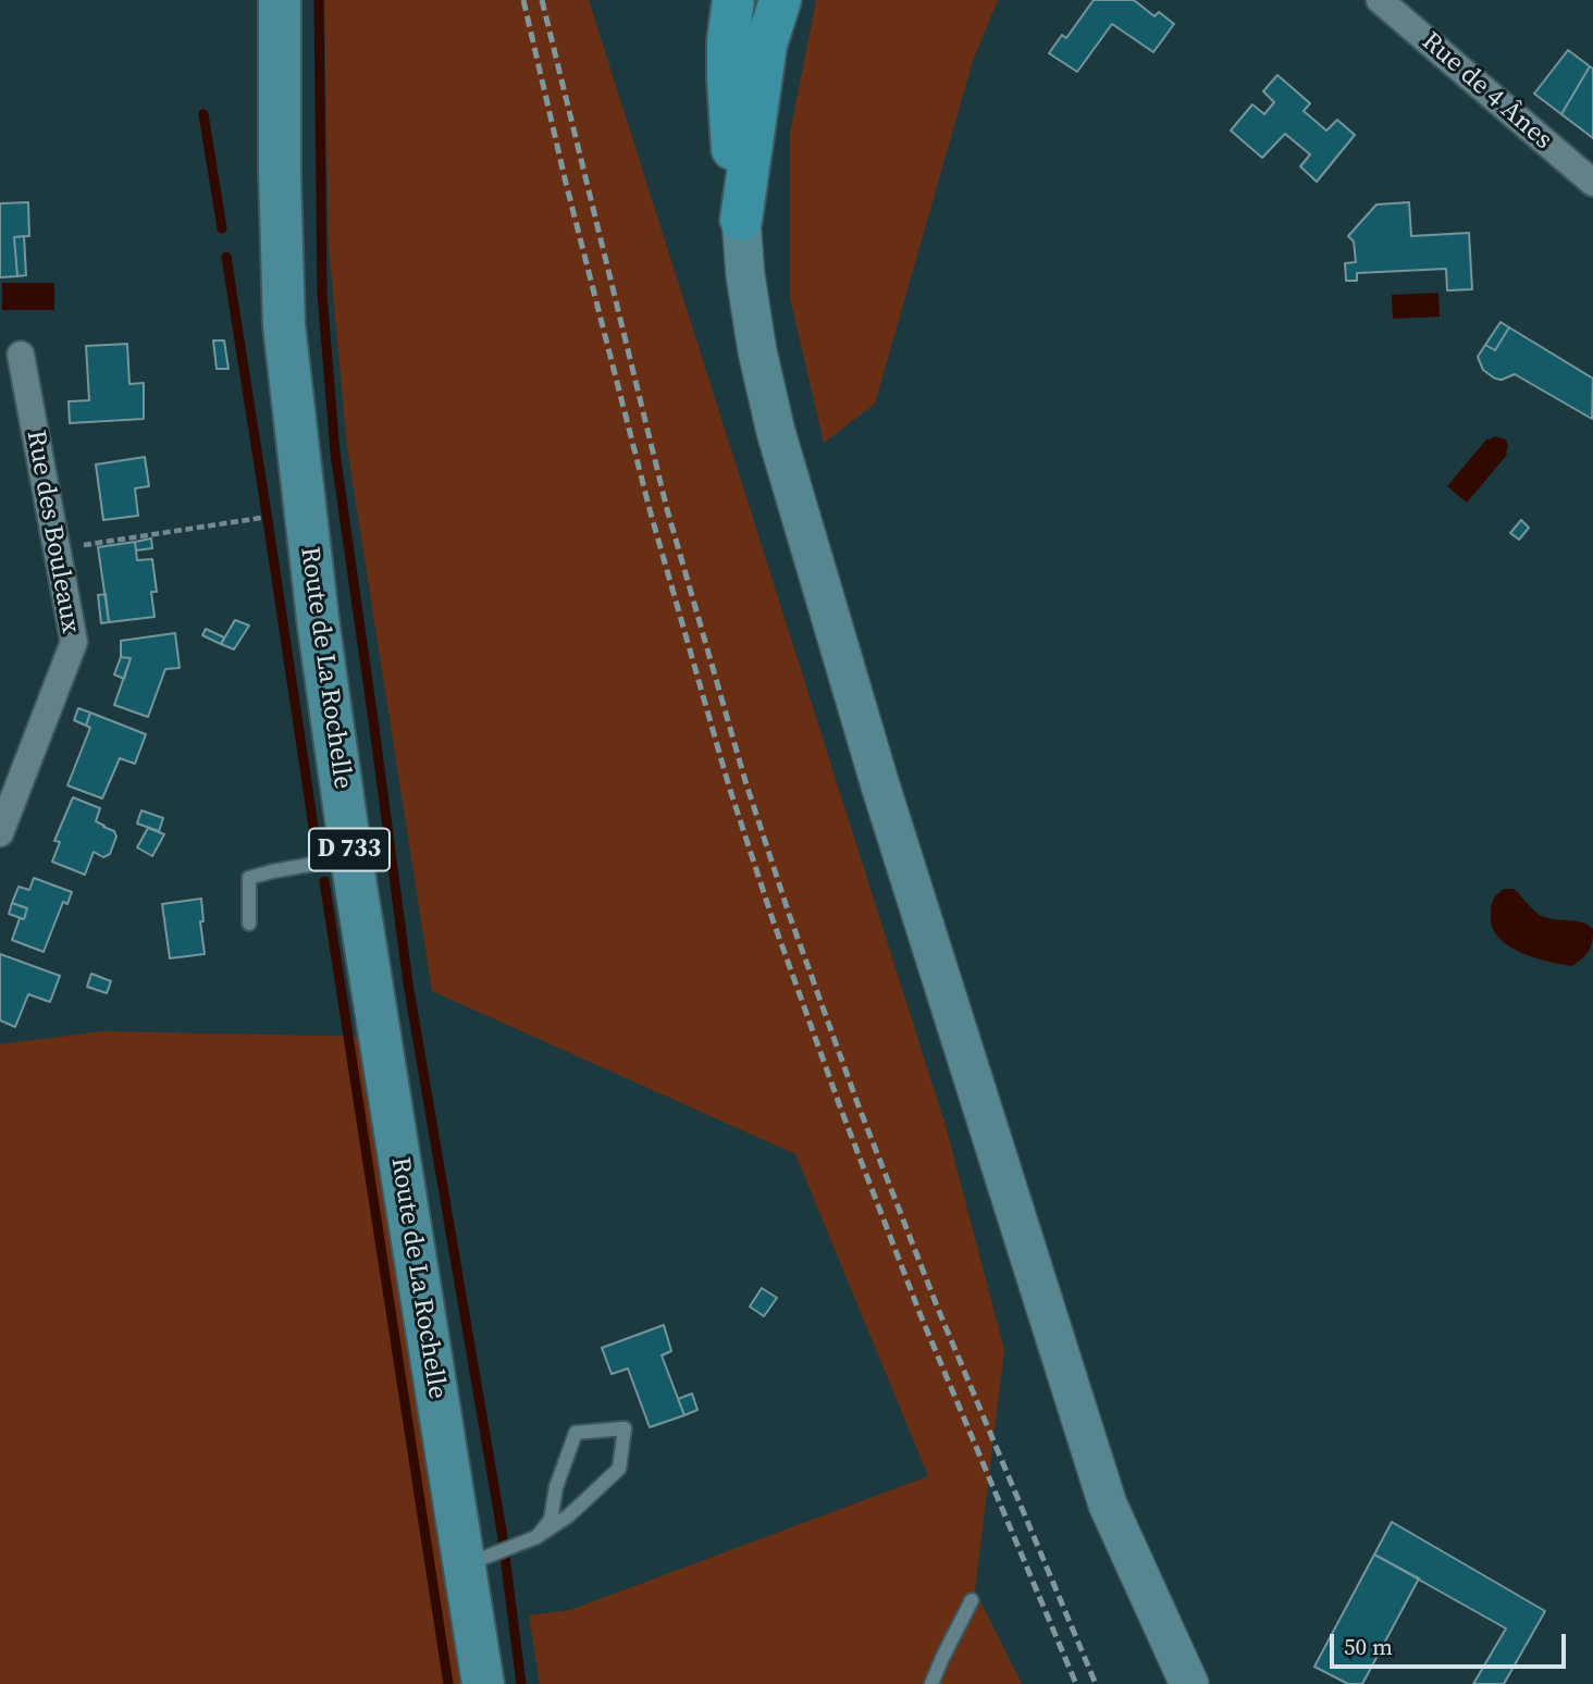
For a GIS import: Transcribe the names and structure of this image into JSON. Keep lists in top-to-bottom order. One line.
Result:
{"streets":{"main road":["Route de La Rochelle","D 733"],"street":["Rue de 4 Ânes","Rue des Bouleaux"]},"scale_bar":"50 m"}
